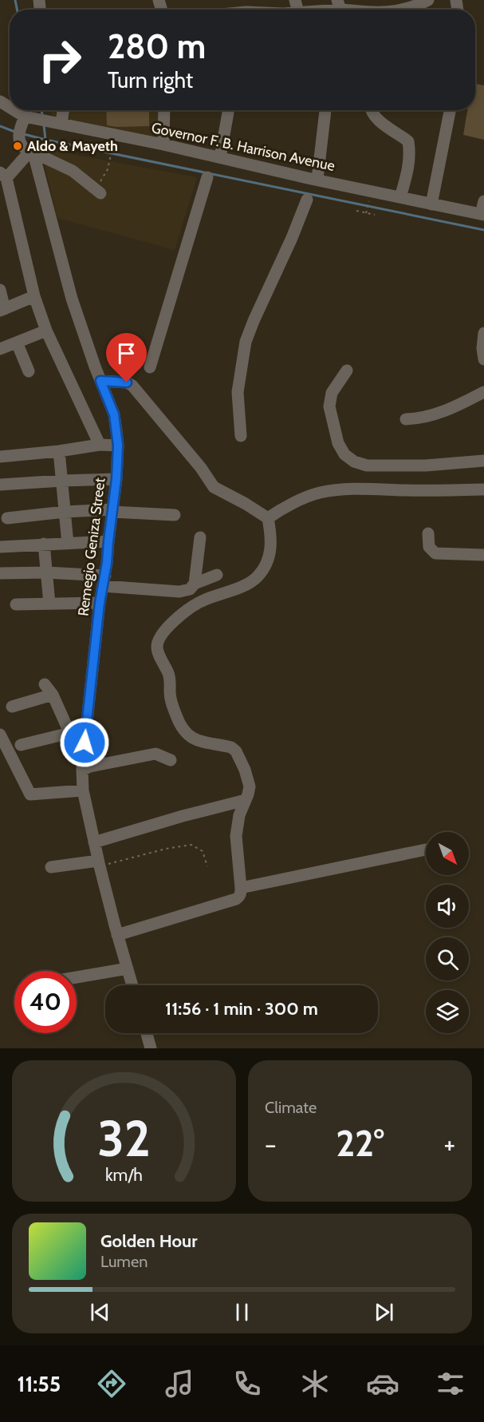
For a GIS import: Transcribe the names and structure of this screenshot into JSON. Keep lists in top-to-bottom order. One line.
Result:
{"streets":{"street":["Governor F. B. Harrison Avenue","Remegio Geniza Street"]},"crossings":[["Governor F. B. Harrison Avenue","Remegio Geniza Street"]],"places":["Aldo & Mayeth"],"north":"bottom right","page":{"turn":["280 m","Turn right"],"limit":"40","trip":"11:56 · 1 min · 300 m","tile":"Climate","heat":["−","22°","+"],"song":["Golden Hour","Lumen"],"tabs":"11:55","gauge":["32","km/h"]}}
